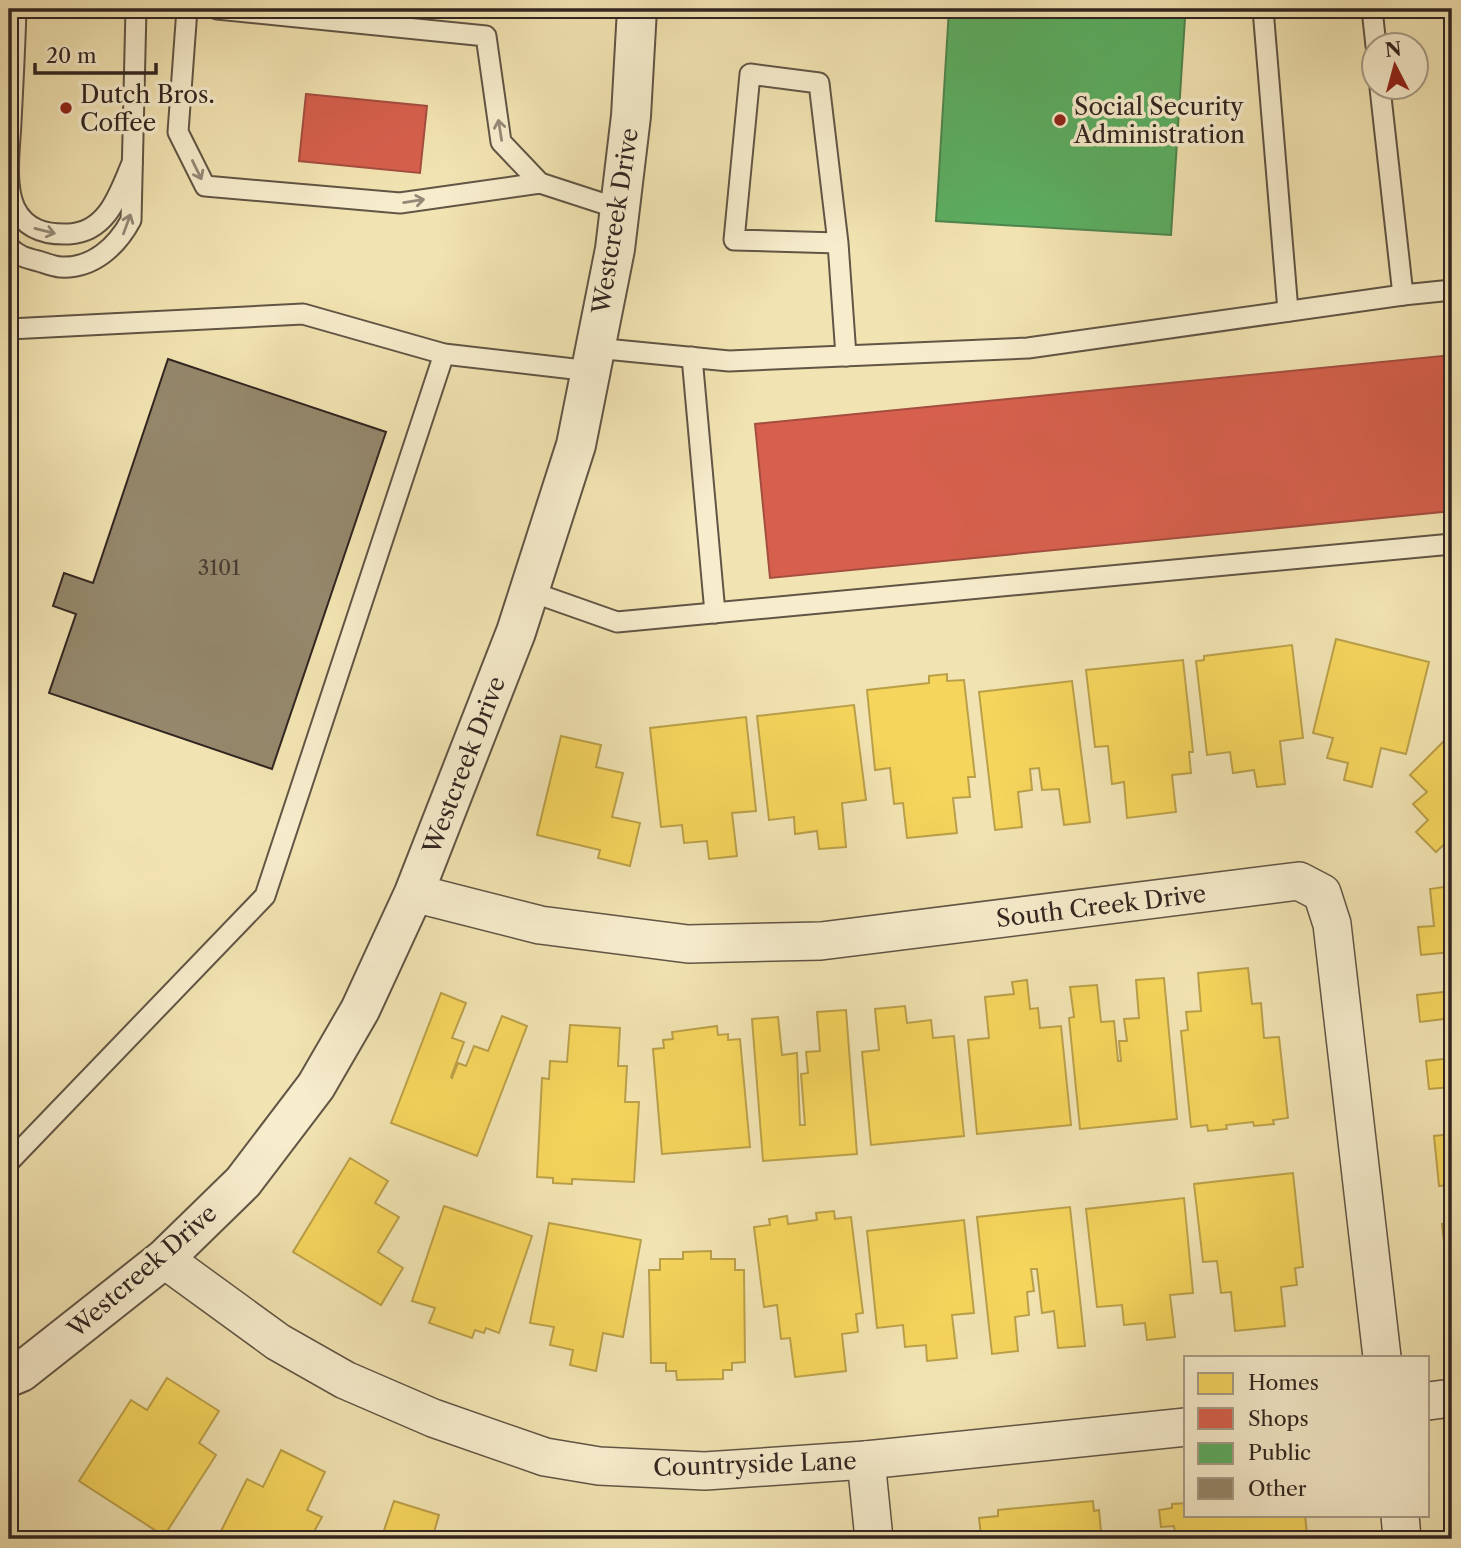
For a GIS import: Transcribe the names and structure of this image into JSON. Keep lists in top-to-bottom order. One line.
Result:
{"streets":{"street":["Westcreek Drive","South Creek Drive","Countryside Lane"]},"crossings":[["Westcreek Drive","South Creek Drive"],["Westcreek Drive","Countryside Lane"]],"places":["Dutch Bros. Coffee","Social Security Administration"],"house_numbers":["3101"],"legend":["Homes","Shops","Public","Other"],"scale_bar":"20 m","north":"top"}
